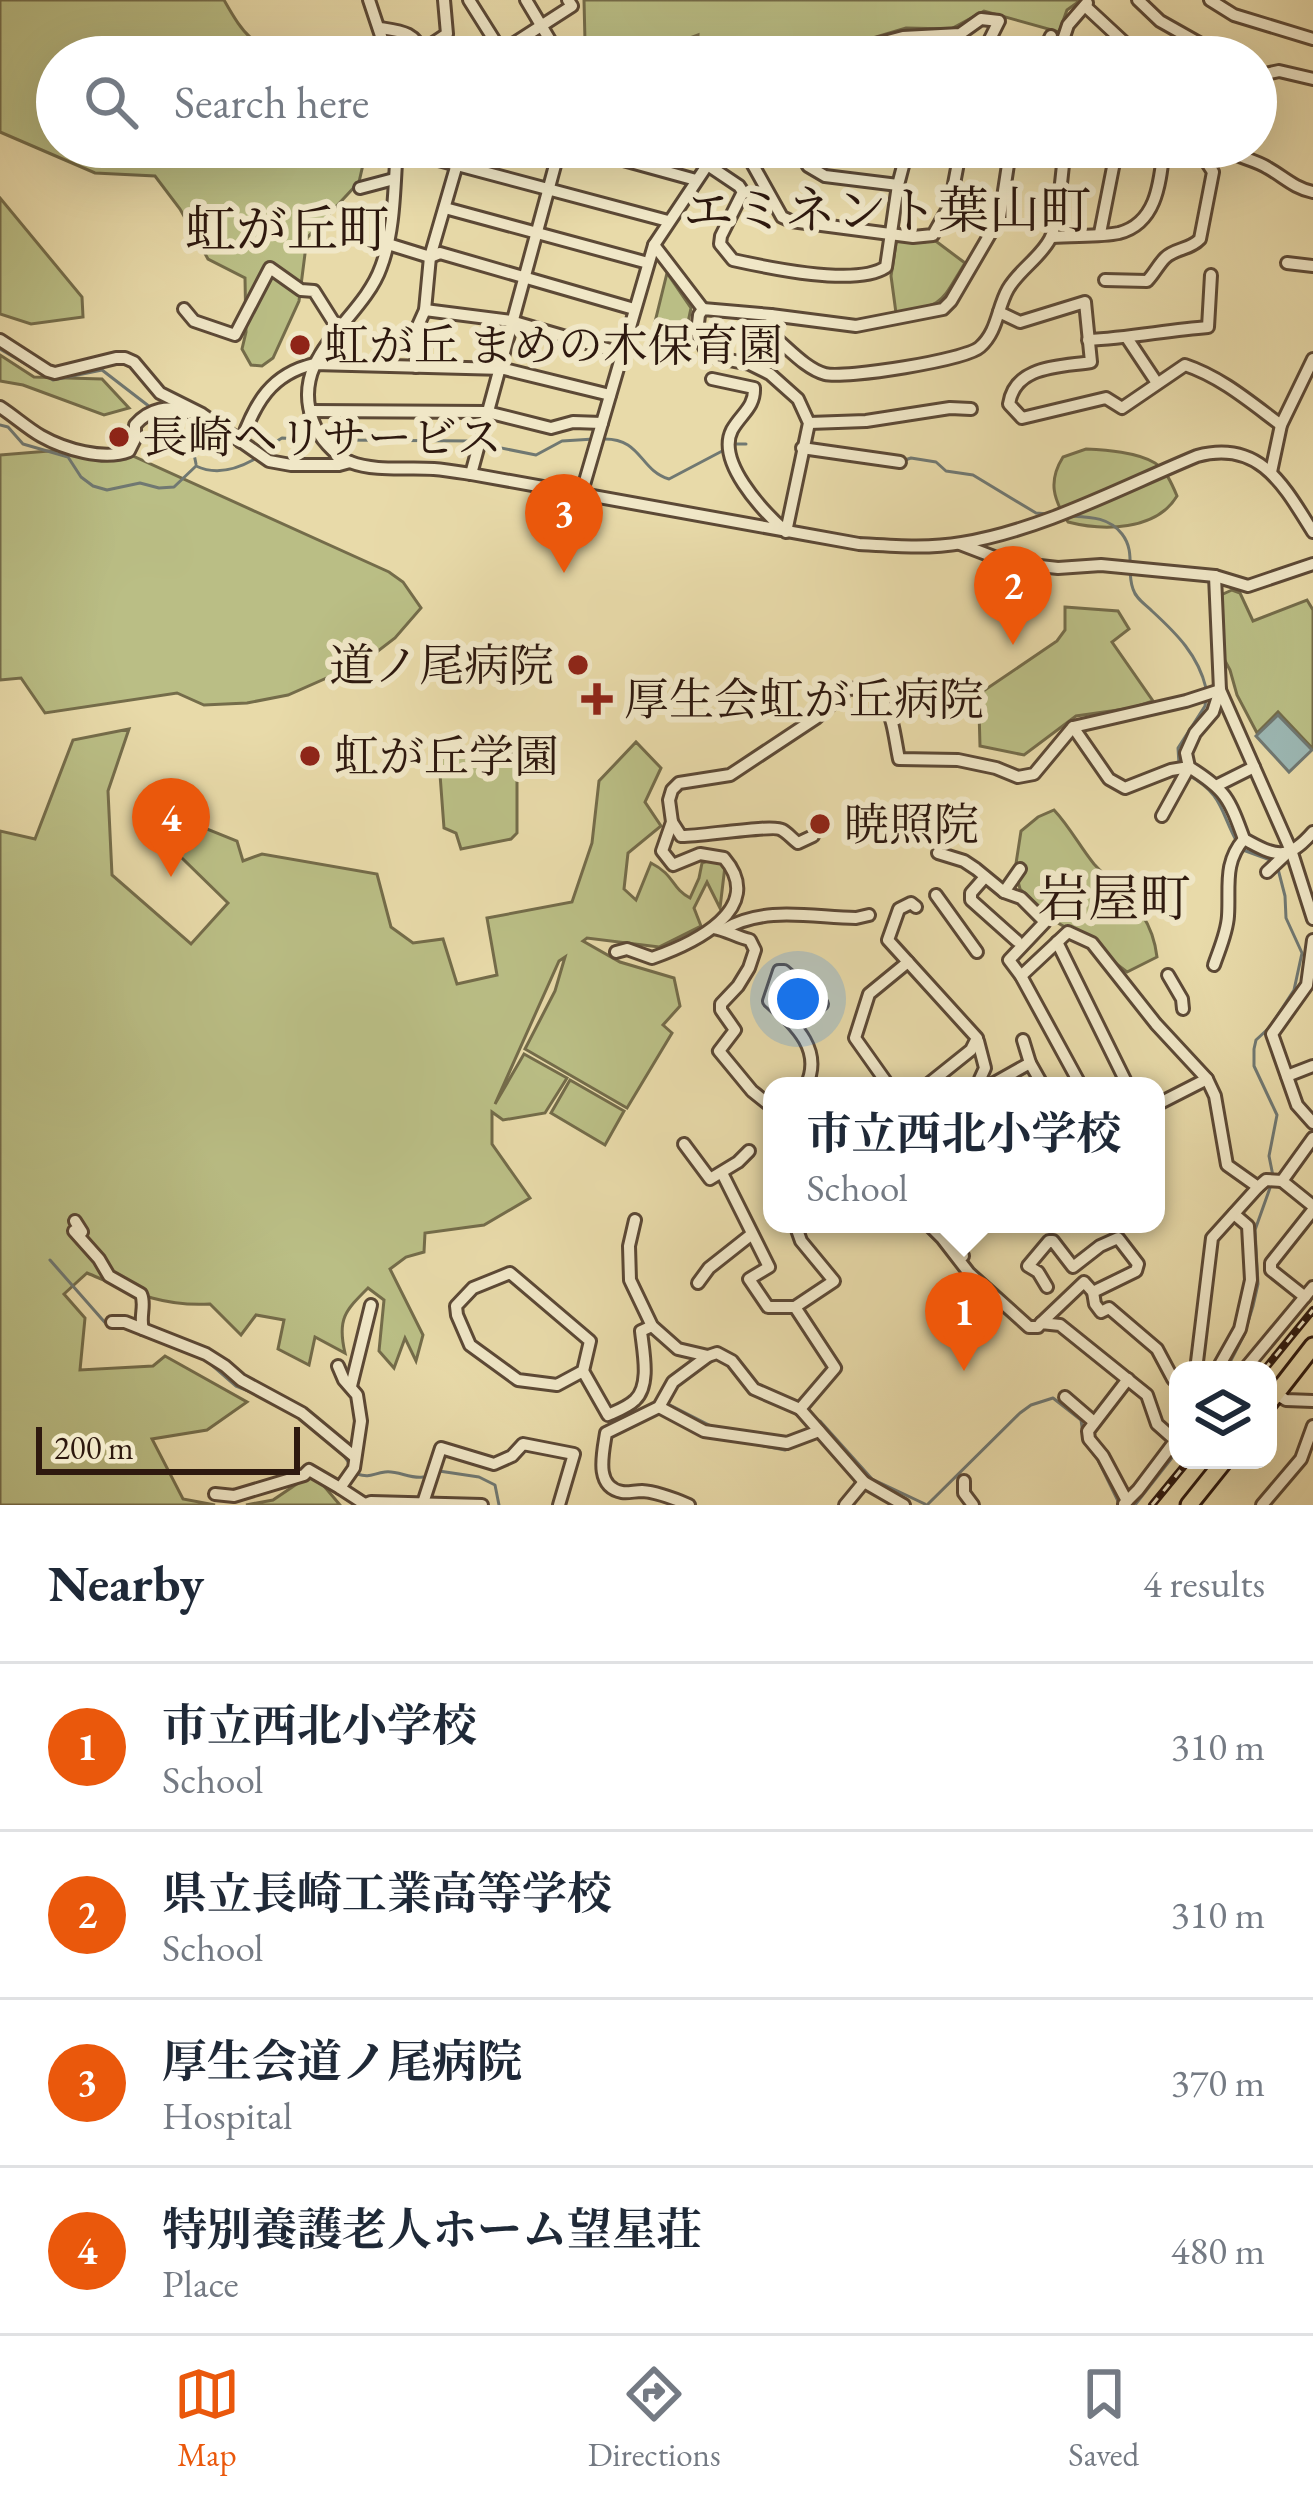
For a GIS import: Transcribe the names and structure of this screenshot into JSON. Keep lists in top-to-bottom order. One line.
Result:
{"districts":["エミネント葉山町","虹が丘町","岩屋町"],"places":{"other":["虹が丘 まめの木保育園","長崎ヘリサービス","道ノ尾病院","虹が丘学園","暁照院"],"health":["厚生会虹が丘病院"]},"scale_bar":"200 m","page":{"search":"Search here","pins":["3","2","4","1"],"popup":["市立西北小学校","School"],"scale":"200 m","heading":["Nearby","4 results"],"list":[{"mark":"1","name":"市立西北小学校","note":"School","value":"310 m"},{"mark":"2","name":"県立長崎工業高等学校","note":"School","value":"310 m"},{"mark":"3","name":"厚生会道ノ尾病院","note":"Hospital","value":"370 m"},{"mark":"4","name":"特別養護老人ホーム望星荘","note":"Place","value":"480 m"}],"nav":["Map","Directions","Saved"]}}
